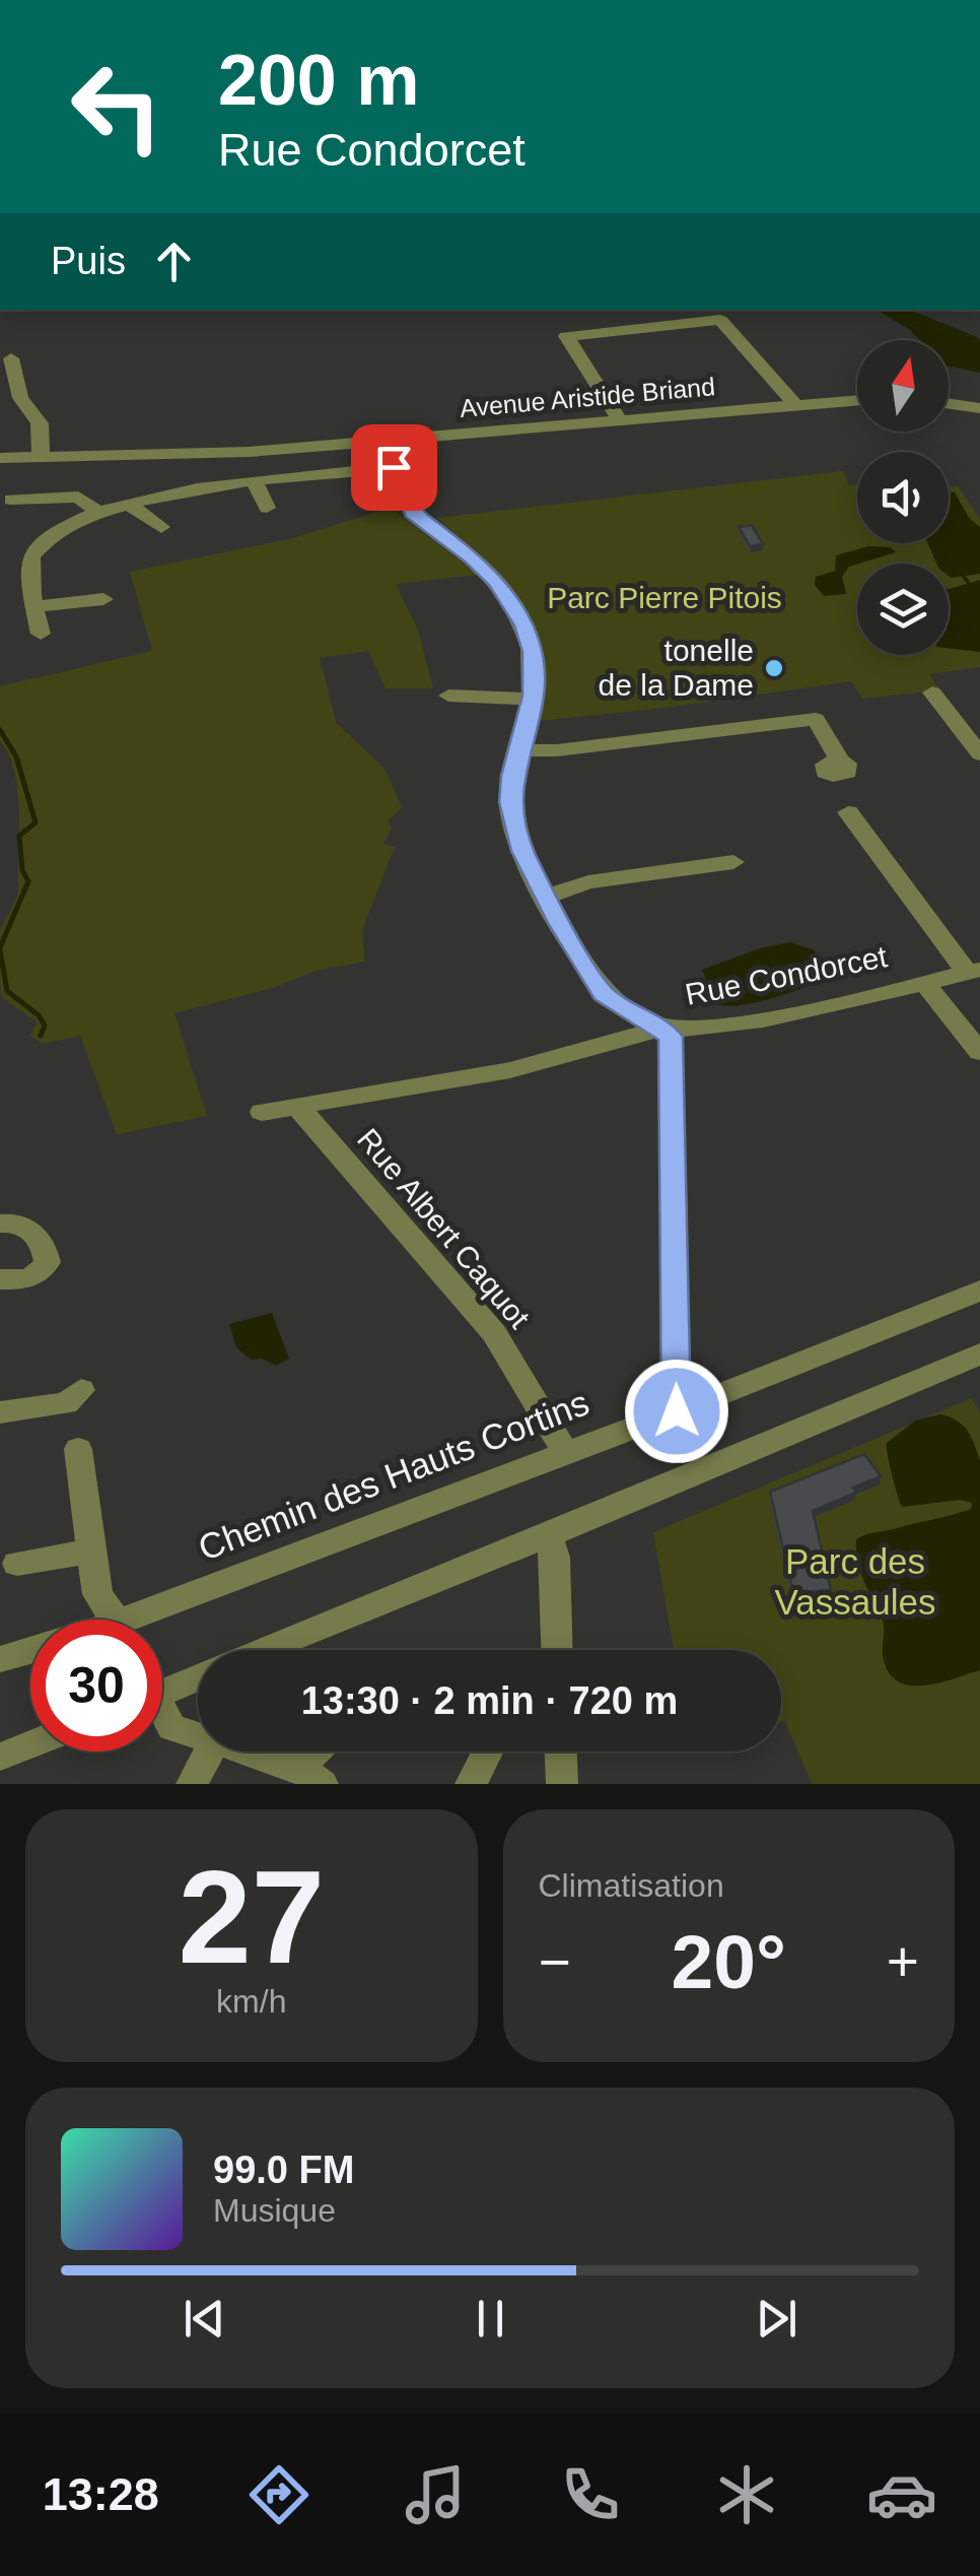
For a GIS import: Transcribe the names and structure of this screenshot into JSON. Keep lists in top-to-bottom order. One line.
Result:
{"streets":{"street":["Avenue Aristide Briand","Rue Condorcet","Rue Albert Caquot","Chemin des Hauts Cortins"]},"crossings":[["Avenue Aristide Briand","Rue Condorcet"],["Rue Condorcet","Rue Albert Caquot"],["Rue Albert Caquot","Chemin des Hauts Cortins"]],"parks":["Parc Pierre Pitois","Parc des Vassaules"],"places":["tonelle de la Dame"],"north":"top","page":{"turn":["200 m","Rue Condorcet"],"then":"Puis","limit":"30","trip":"13:30 · 2 min · 720 m","tile":[["27","km/h"],"Climatisation"],"heat":["−","20°","+"],"song":["99.0 FM","Musique"],"tabs":"13:28"}}
